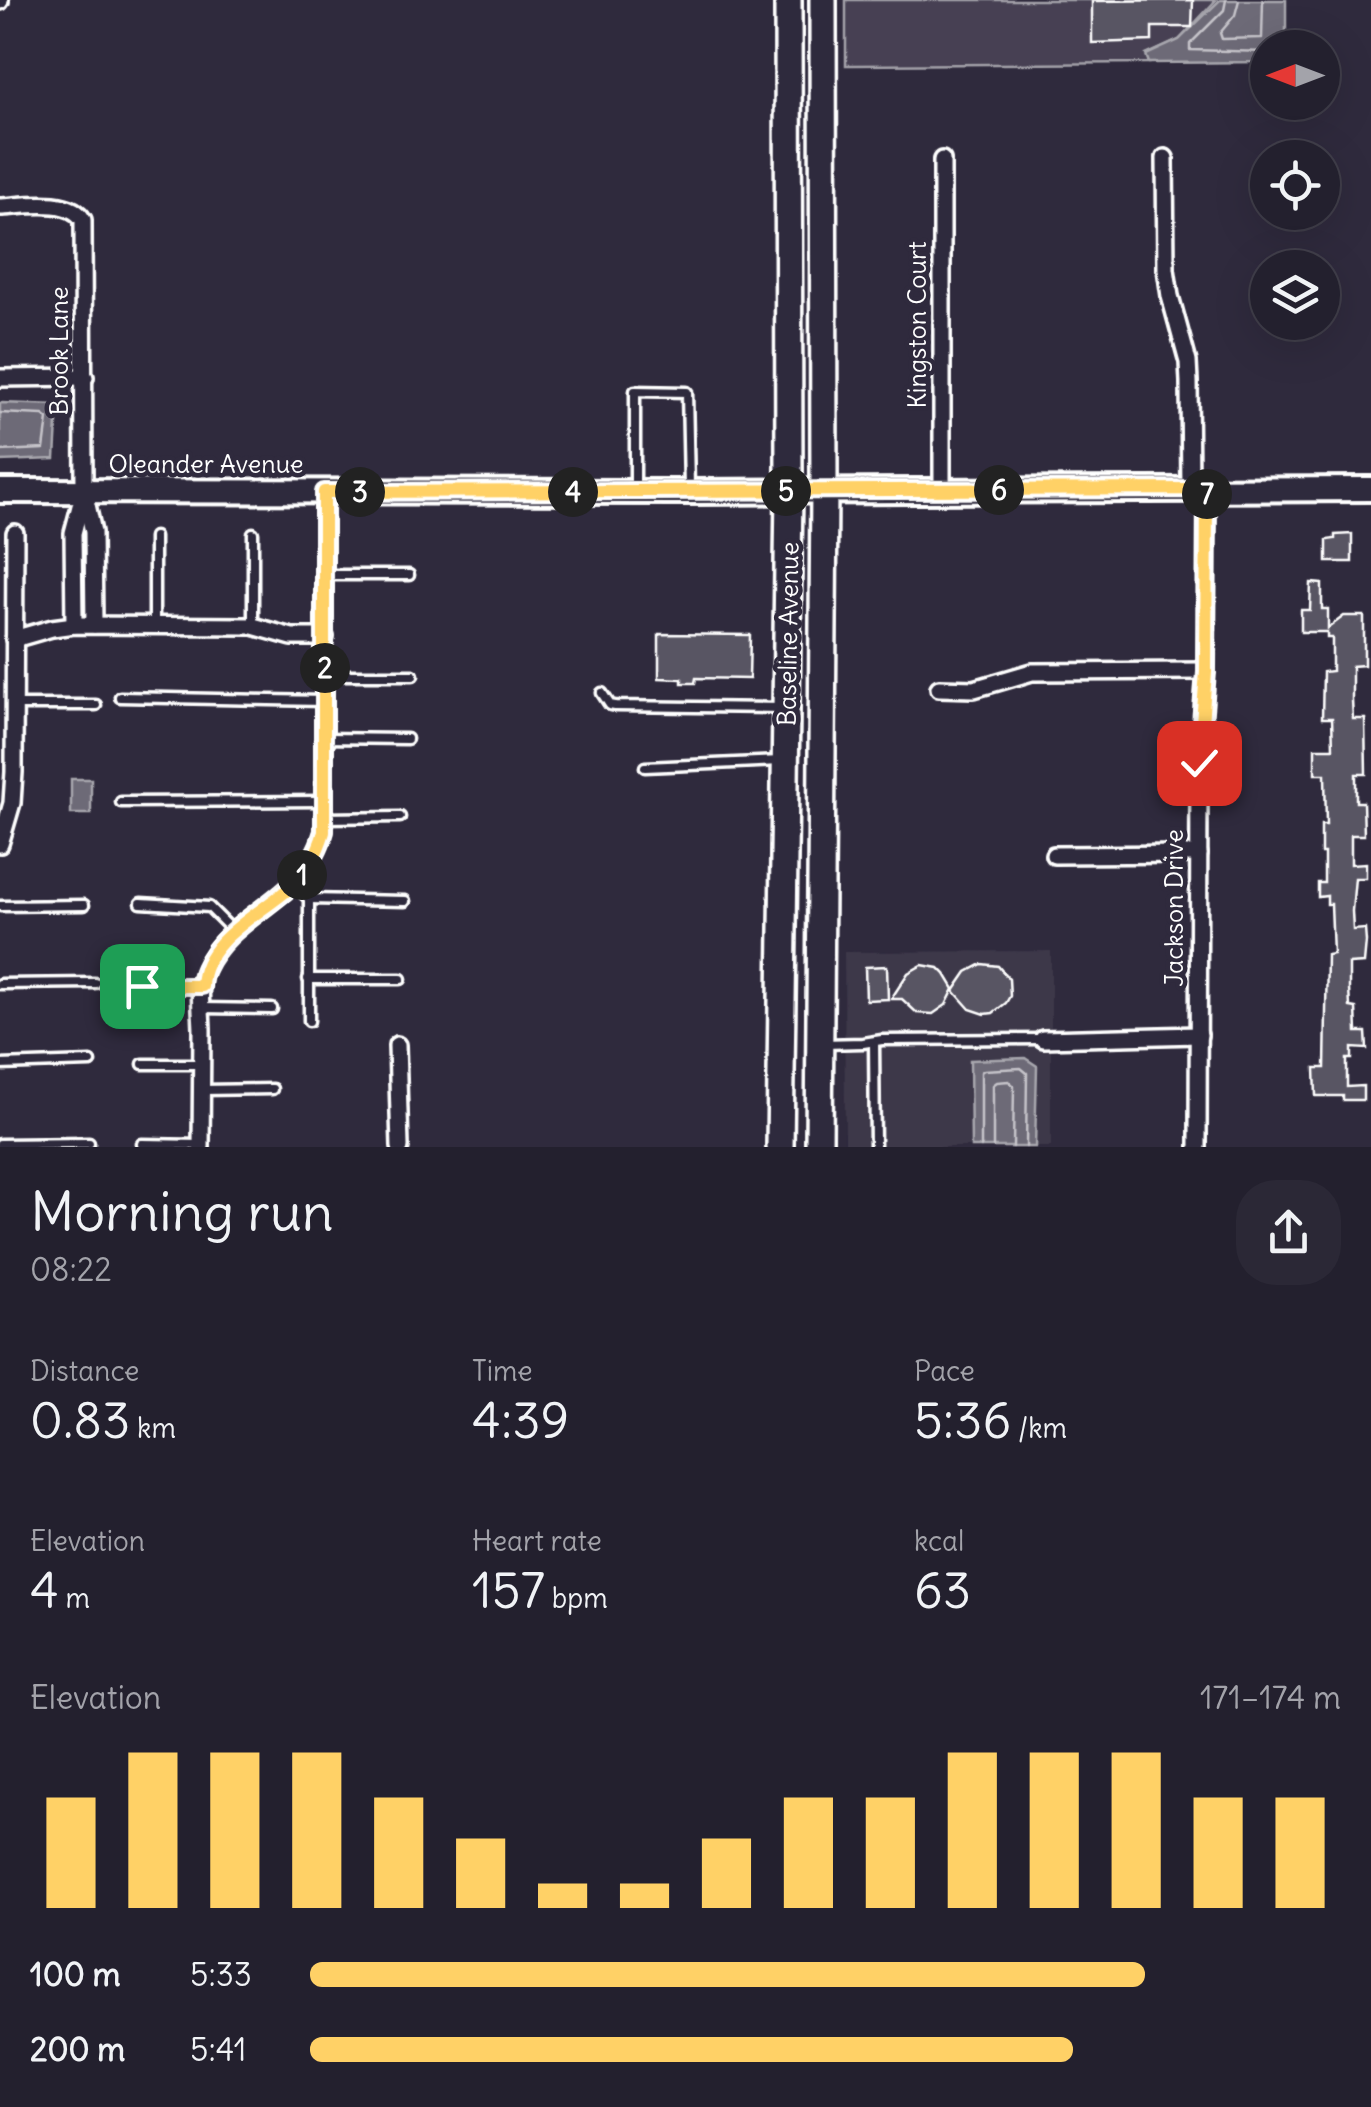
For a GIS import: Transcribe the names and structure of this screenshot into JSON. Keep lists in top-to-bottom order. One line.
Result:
{"streets":{"main road":["Baseline Avenue"],"street":["Kingston Court","Brook Lane","Oleander Avenue","Jackson Drive"]},"crossings":[["Kingston Court","Oleander Avenue"],["Brook Lane","Oleander Avenue"],["Oleander Avenue","Baseline Avenue"],["Oleander Avenue","Jackson Drive"]],"north":"left","page":{"pins":["6","5","3","4","7","2","1"],"heading":["Morning run","08:22"],"stats":[["Distance","0.83 km"],["Time","4:39"],["Pace","5:36 /km"],["Elevation","4 m"],["Heart rate","157 bpm"],["kcal","63"]],"chart":["Elevation","171–174 m"],"list":[{"name":"100 m","note":"5:33"},{"name":"200 m","note":"5:41"}]}}
